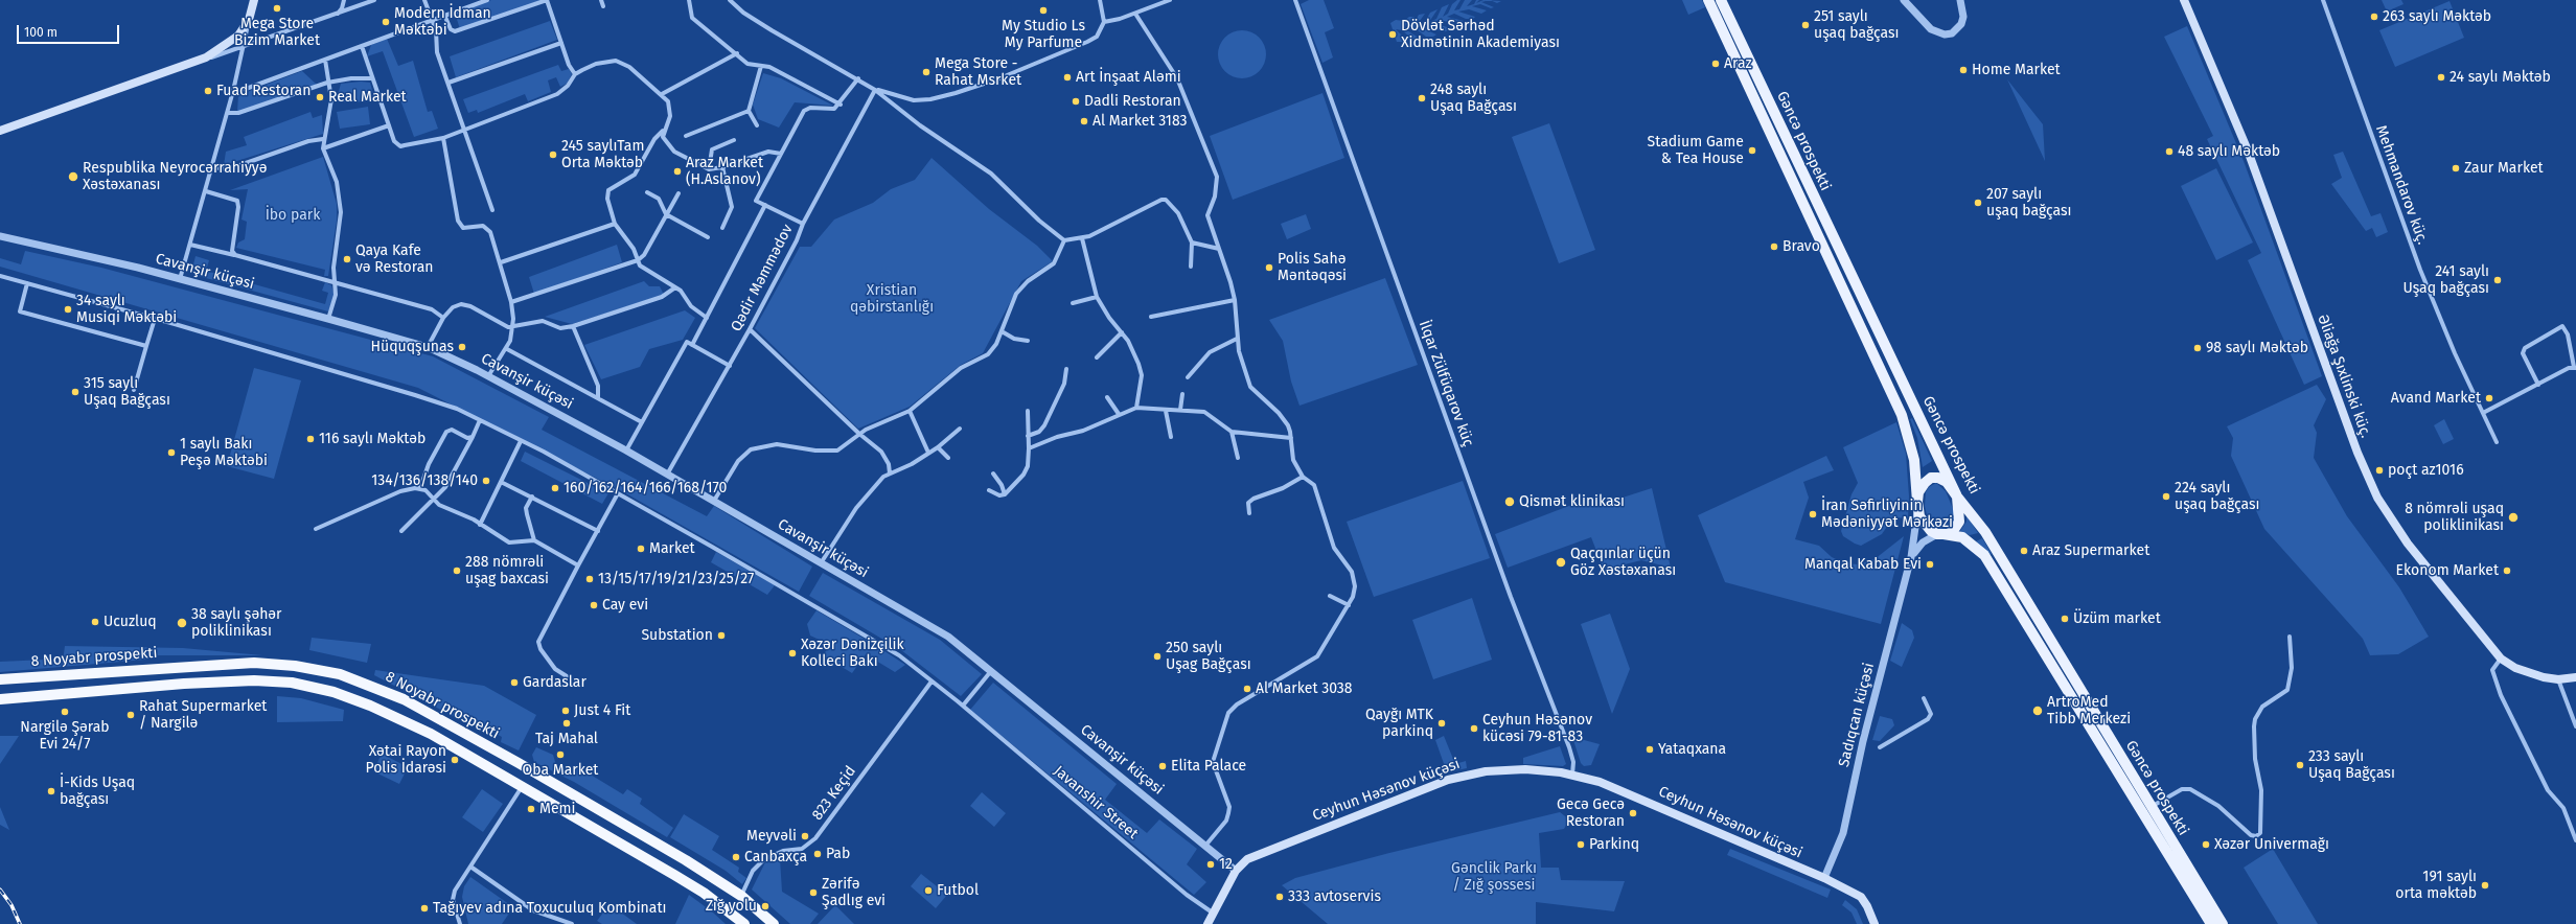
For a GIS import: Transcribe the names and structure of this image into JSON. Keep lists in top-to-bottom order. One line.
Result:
{"streets":{"highway":["8 Noyabr prospekti"],"main road":["Gəncə prospekti","Əliağa Şıxlinski küç.","Ceyhun Həsənov küçəsi"],"street":["Mehmandarov küç.","Cavanşir küçəsi","Qədir Məmmədov","İlqar Zülfüqarov küç","Sadıqcan küçəsi","823 Keçid","Javanshir Street"]},"crossings":[["Gəncə prospekti","Sadıqcan küçəsi"],["Cavanşir küçəsi","Qədir Məmmədov"],["Cavanşir küçəsi","Ceyhun Həsənov küçəsi"],["İlqar Zülfüqarov küç","Ceyhun Həsənov küçəsi"],["8 Noyabr prospekti","823 Keçid"],["Sadıqcan küçəsi","Ceyhun Həsənov küçəsi"],["Ceyhun Həsənov küçəsi","Javanshir Street"]],"parks":["İbo park","Xristian qəbirstanlığı","Gənclik Parkı / Zığ şossesi"],"places":["Mega Store Bizim Market","My Studio Ls My Parfume","263 saylı Məktəb","Modern İdman Məktəbi","251 saylı uşaq bağçası","Dövlət Sərhəd Xidmətinin Akademiyası","Araz","Home Market","Mega Store - Rahat Msrket","Art İnşaat Aləmi","24 saylı Məktəb","Fuad Restoran","Real Market","248 saylı Uşaq Bağçası","Dadli Restoran","Al Market 3183","Stadium Game & Tea House","48 saylı Məktəb","245 saylıTam Orta Məktəb","Zaur Market","Araz Market (H.Aslanov)","Respublika Neyrocərrahiyyə Xəstəxanası","207 saylı uşaq bağçası","Bravo","Qaya Kafe və Restoran","Polis Sahə Məntəqəsi","241 saylı Uşaq bağçası","34 saylı Musiqi Məktəbi","Hüquqşunas","98 saylı Məktəb","315 saylı Uşaq Bağçası","Avand Market","116 saylı Məktəb","1 saylı Bakı Peşə Məktəbi","poçt az1016","134/136/138/140","160/162/164/166/168/170","224 saylı uşaq bağçası","Qismət klinikası","İran Səfirliyinin Mədəniyyət Mərkəzi","8 nömrəli uşaq poliklinikası","Market","Araz Supermarket","Qaçqınlar üçün Göz Xəstəxanası","Manqal Kabab Evi","288 nömrəli uşag baxcasi","Ekonom Market","13/15/17/19/21/23/25/27","Cay evi","Üzüm market","Ucuzluq","38 saylı şəhər poliklinikası","Substation","Xəzər Dənizçilik Kolleci Bakı","250 saylı Uşag Bağçası","Gardaslar","Al Market 3038","Just 4 Fit","ArtroMed Tibb Merkezi","Nargilə Şərab Evi 24/7","Rahat Supermarket / Nargilə","Taj Mahal","Qayğı MTK parkinq","Ceyhun Həsənov kücəsi 79-81-83","Yataqxana","Oba Market","Xətai Rayon Polis İdarəsi","233 saylı Uşaq Bağçası","Elita Palace","İ-Kids Uşaq bağçası","Memi","Gecə Gecə Restoran","Meyvəli","Parkinq","Xəzər Univermağı","Pab","Canbaxça","12","191 saylı orta məktəb","Futbol","Zərifə Şadlıg evi","333 avtoservis","Zığ yolu","Tağıyev adına Toxuculuq Kombinatı"],"scale_bar":"100 m"}
